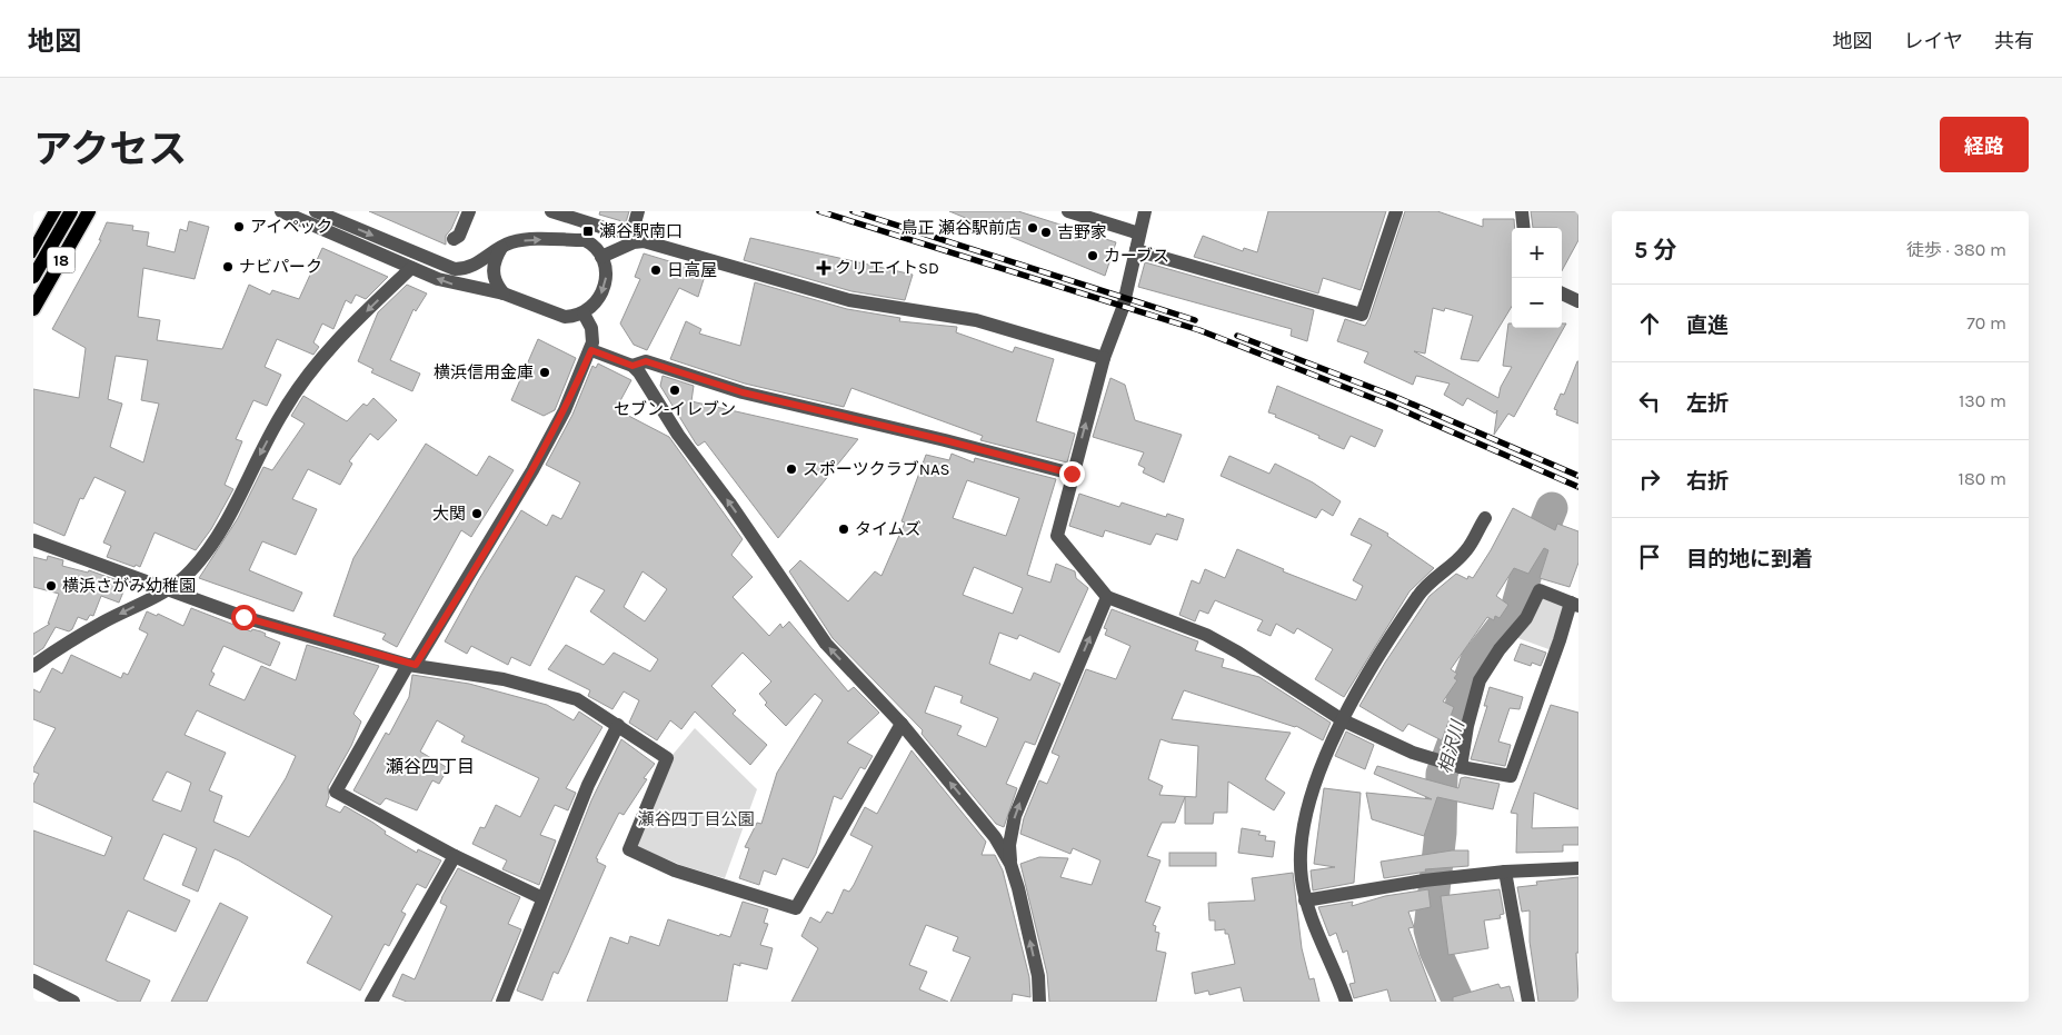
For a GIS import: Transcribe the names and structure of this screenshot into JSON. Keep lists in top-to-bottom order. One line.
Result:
{"streets":{"main road":["18"]},"districts":["瀬谷四丁目"],"water":["相沢川"],"parks":["瀬谷四丁目公園"],"places":{"other":["アイペック","鳥正 瀬谷駅前店","吉野家","カーブス","ナビパーク","日高屋","横浜信用金庫","セブン-イレブン","スポーツクラブNAS","大関","タイムズ","横浜さがみ幼稚園"],"transit":["瀬谷駅南口"],"health":["クリエイトSD"]},"page":{"header":"地図","nav":["地図","レイヤ","共有"],"title":"アクセス","buttons":"経路","heading":["5 分","徒歩 · 380 m"],"map_buttons":["+","−"],"list":[["直進","70 m"],["左折","130 m"],["右折","180 m"],"目的地に到着"]}}
